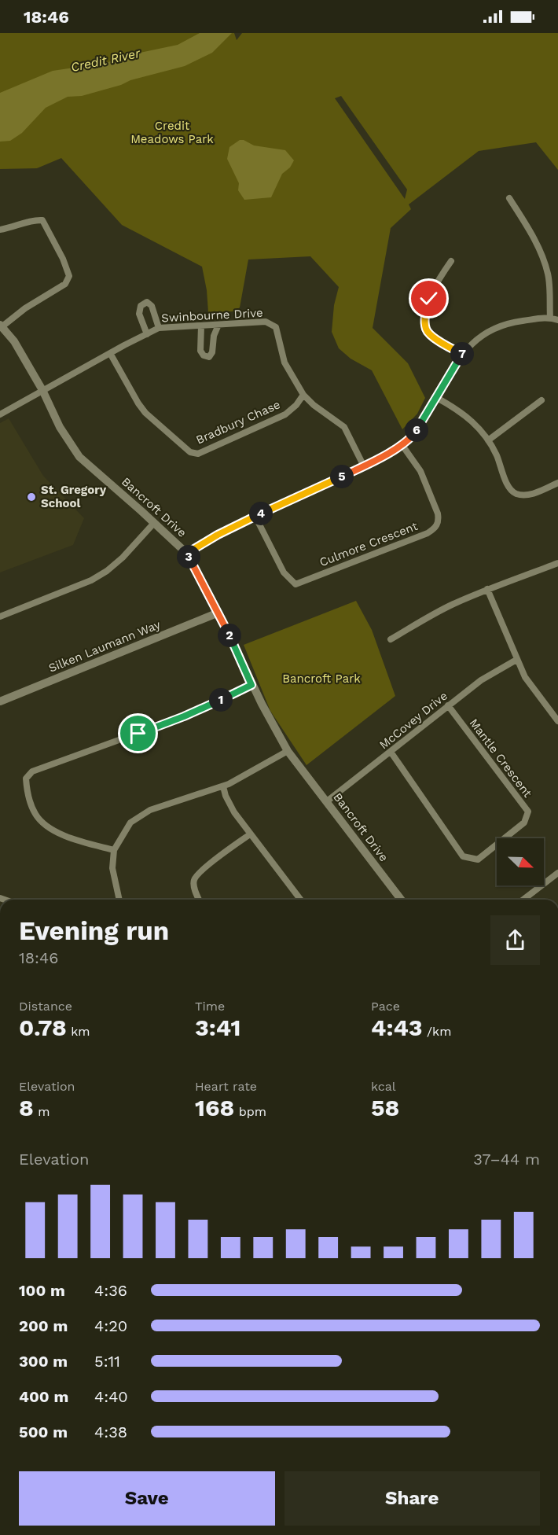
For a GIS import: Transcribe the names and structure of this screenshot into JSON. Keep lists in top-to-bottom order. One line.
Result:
{"streets":{"street":["Swinbourne Drive","Bradbury Chase","Bancroft Drive","Culmore Crescent","Silken Laumann Way","McCovey Drive","Mantle Crescent"]},"crossings":[["Swinbourne Drive","Bradbury Chase"],["Swinbourne Drive","Bancroft Drive"],["Bancroft Drive","Silken Laumann Way"],["Bancroft Drive","McCovey Drive"],["McCovey Drive","Mantle Crescent"]],"water":["Credit River"],"parks":["Credit Meadows Park","Bancroft Park"],"places":["St. Gregory School"],"north":"bottom right","page":{"status":"18:46","pins":["7","6","5","4","3","2","1"],"heading":["Evening run","18:46"],"stats":[["Distance","0.78 km"],["Time","3:41"],["Pace","4:43 /km"],["Elevation","8 m"],["Heart rate","168 bpm"],["kcal","58"]],"chart":["Elevation","37–44 m"],"list":[{"name":"100 m","note":"4:36"},{"name":"200 m","note":"4:20"},{"name":"300 m","note":"5:11"},{"name":"400 m","note":"4:40"},{"name":"500 m","note":"4:38"}],"buttons":["Save","Share"]}}
